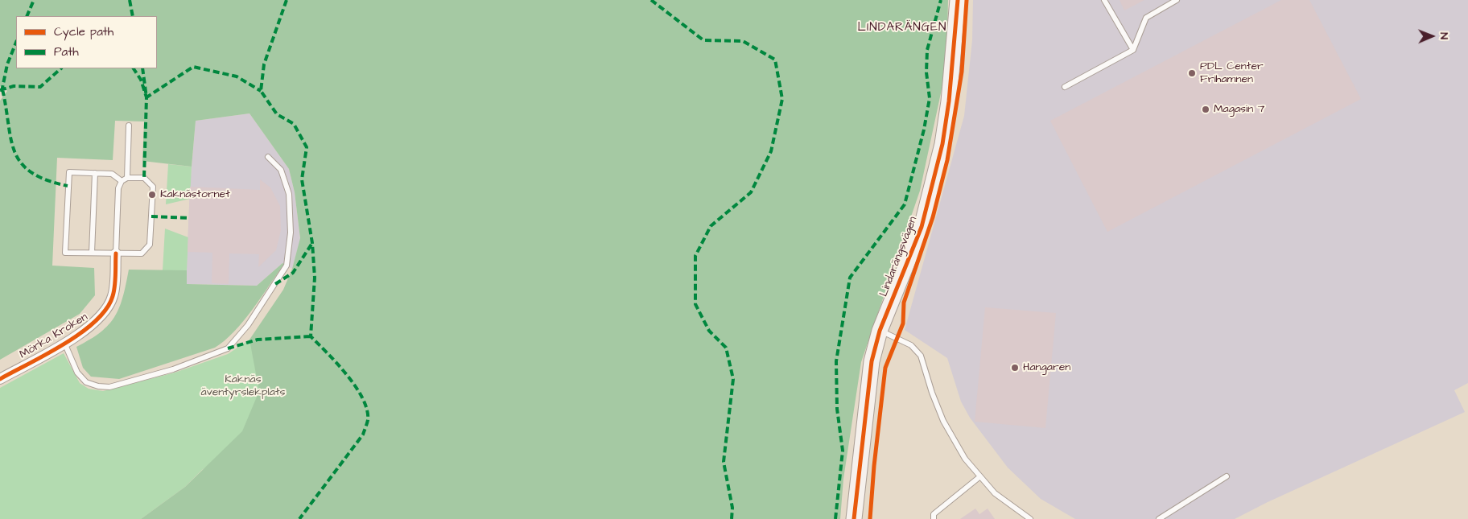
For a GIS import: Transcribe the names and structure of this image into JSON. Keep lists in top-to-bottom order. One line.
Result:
{"streets":{"street":["Lindarängsvägen","Mörka Kroken"]},"districts":["LINDARÄNGEN"],"parks":["Kaknäs äventyrslekplats"],"places":["PDL Center Frihamnen","Magasin 7","Kaknästornet","Hangaren"],"legend":["Cycle path","Path"],"north":"right"}
